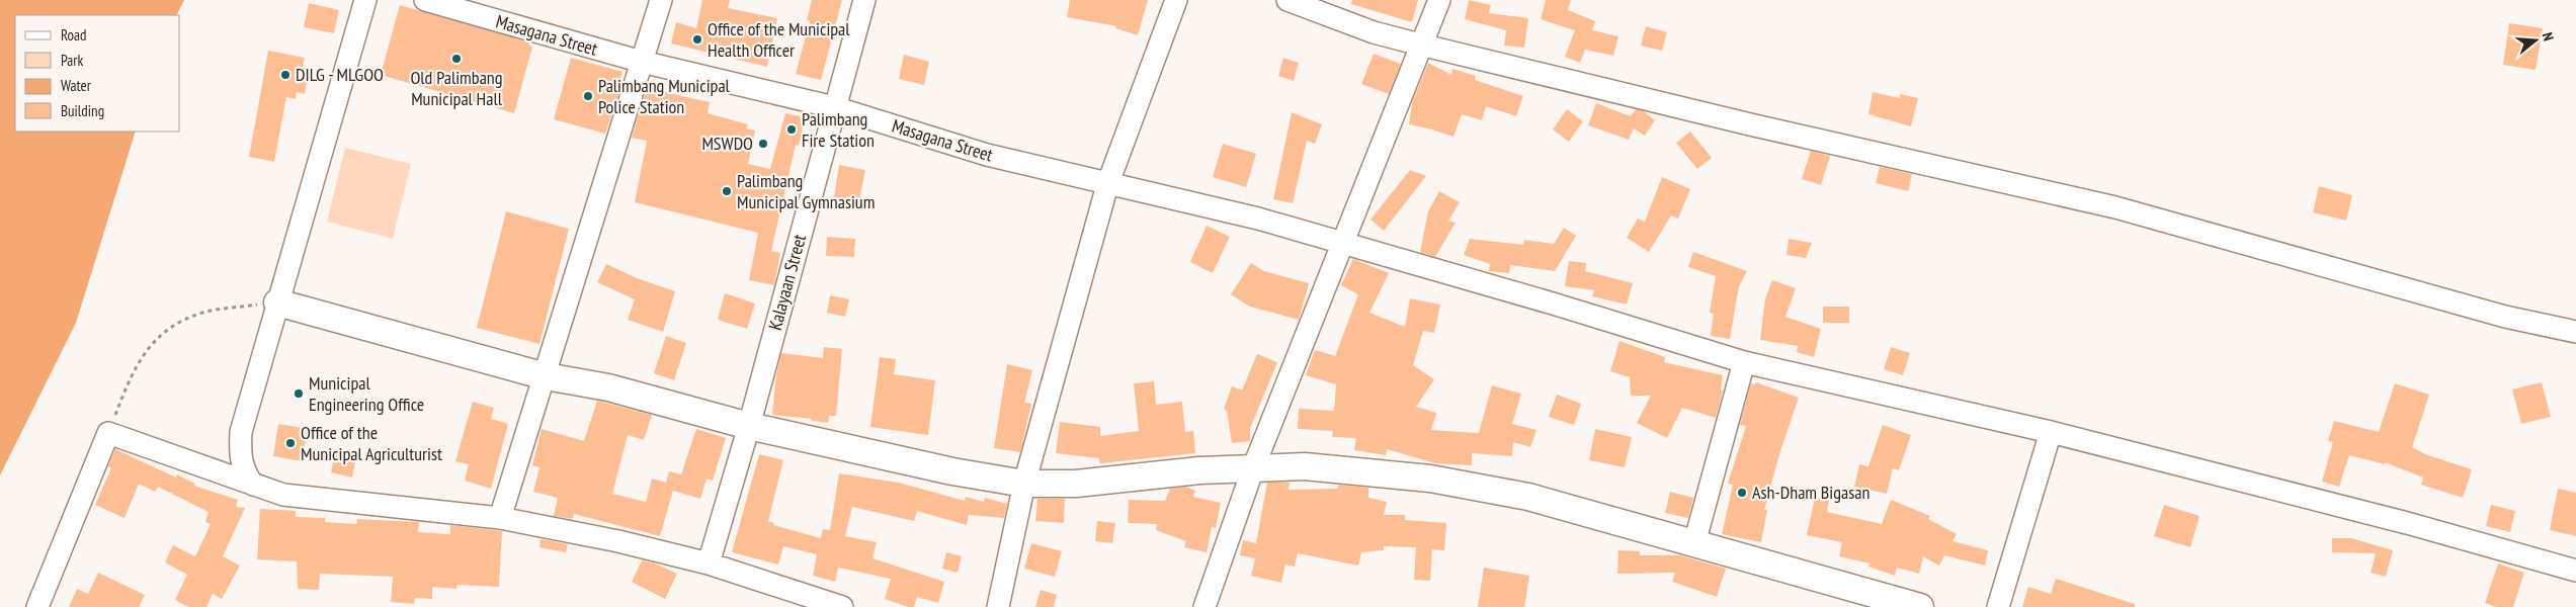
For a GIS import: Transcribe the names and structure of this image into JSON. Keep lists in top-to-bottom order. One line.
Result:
{"streets":{"street":["Masagana Street","Kalayaan Street"]},"crossings":[["Masagana Street","Kalayaan Street"]],"places":["Office of the Municipal Health Officer","Old Palimbang Municipal Hall","DILG - MLGOO","Palimbang Municipal Police Station","Palimbang Fire Station","MSWDO","Palimbang Municipal Gymnasium","Municipal Engineering Office","Office of the Municipal Agriculturist","Ash-Dham Bigasan"],"legend":["Road","Park","Water","Building"],"north":"right"}
